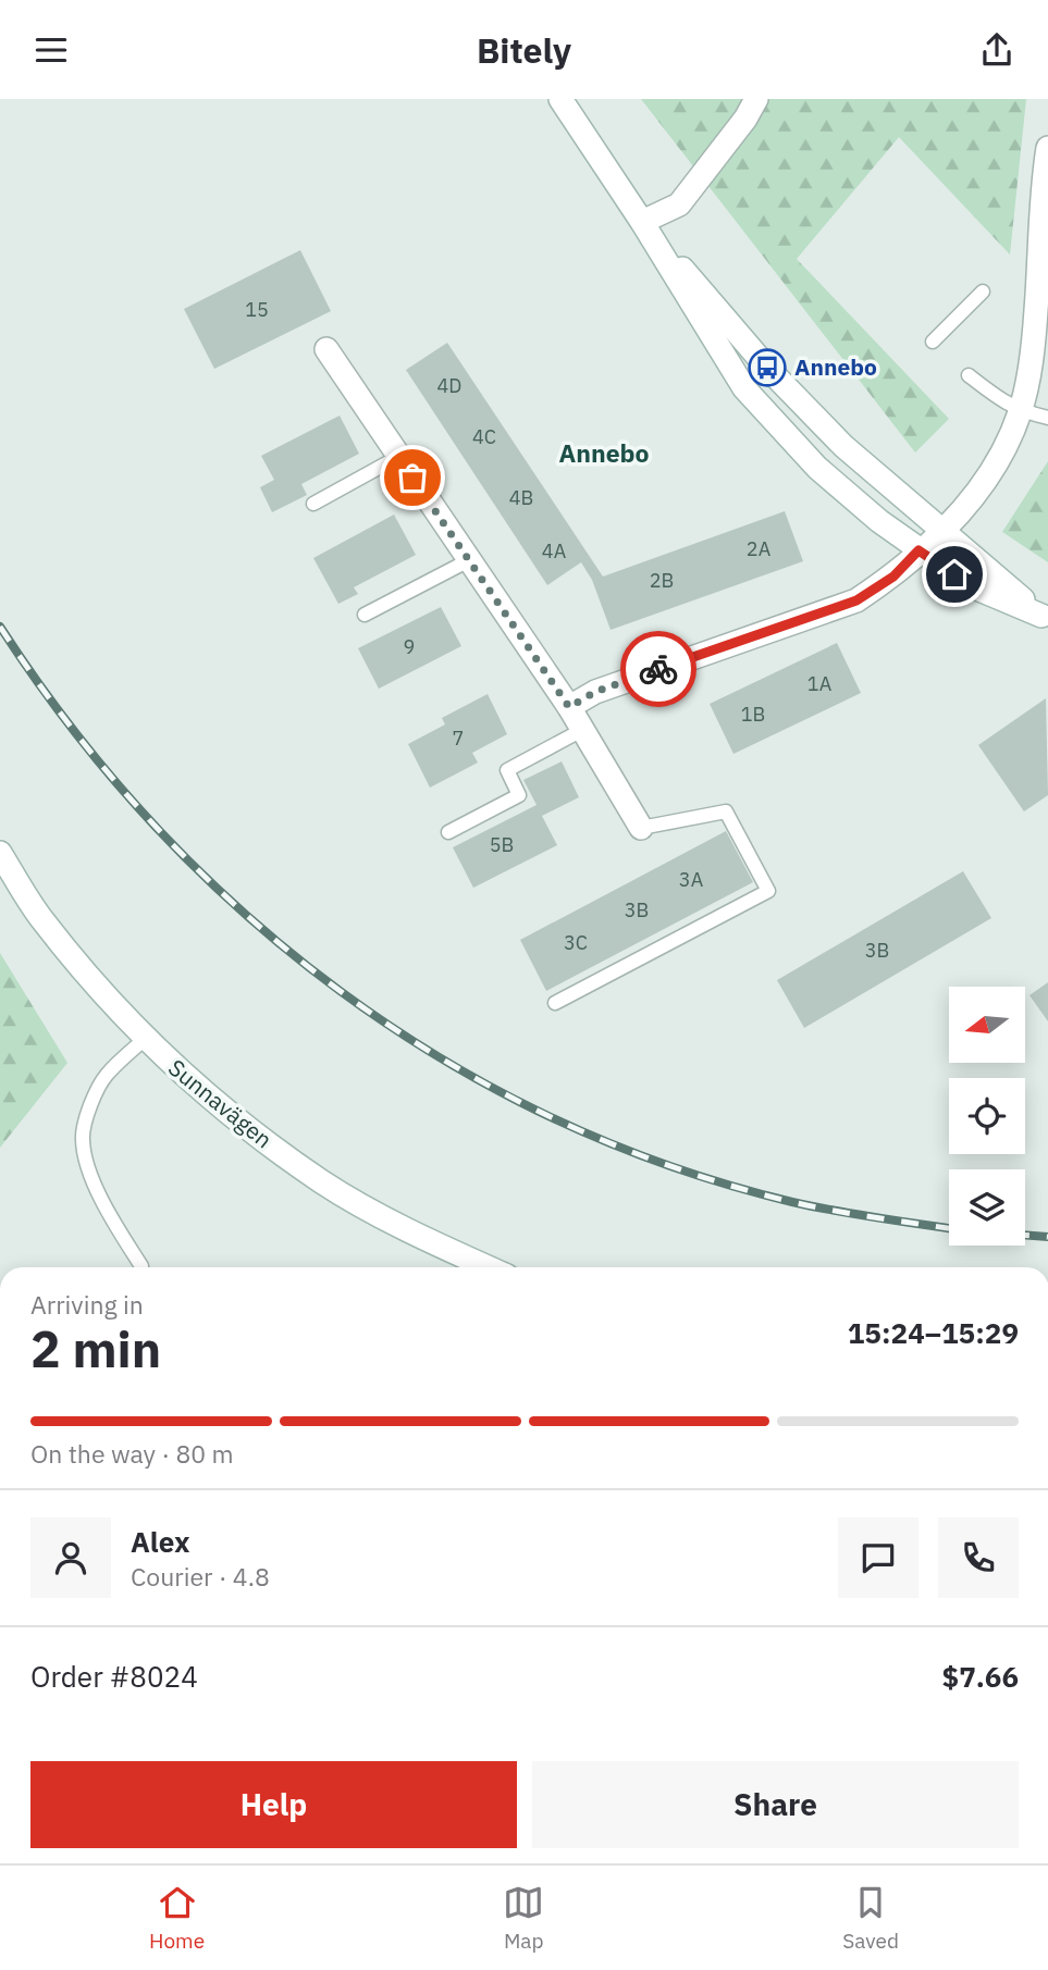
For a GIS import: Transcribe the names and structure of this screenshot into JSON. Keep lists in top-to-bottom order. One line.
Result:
{"streets":{"street":["Sunnavägen"]},"districts":["Annebo"],"places":{"bus stop":["Annebo"]},"house_numbers":["15","4D","4C","4B","2A","4A","2B","9","1A","1B","7","5B","3A","3B","3C","3B"],"north":"left","page":{"header":"Bitely","heading":["2 min","Arriving in","15:24–15:29"],"panel":["Alex","Courier · 4.8","Order #8024","$7.66"],"bar":"On the way · 80 m","buttons":["Help","Share"],"tabs":["Home","Map","Saved"]}}
